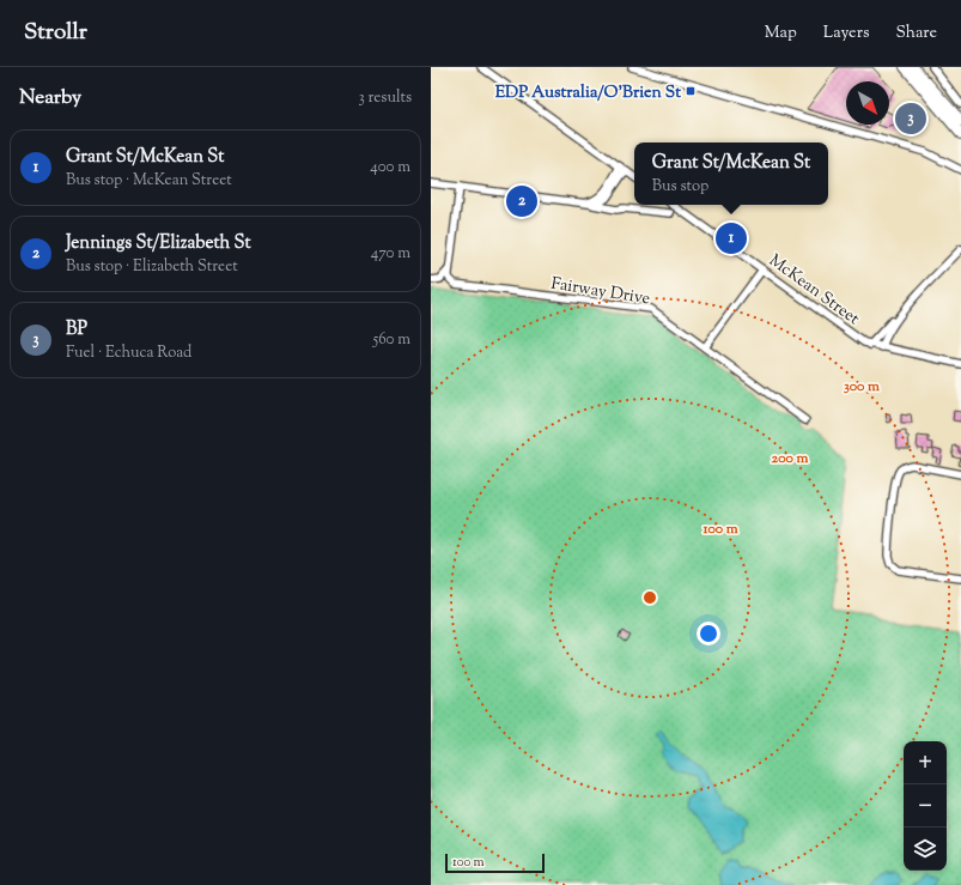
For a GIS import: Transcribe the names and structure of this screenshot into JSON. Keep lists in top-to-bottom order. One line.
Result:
{"streets":{"street":["McKean Street","Fairway Drive"]},"places":{"transit":["EDP Australia/O'Brien St"]},"scale_bar":"100 m","north":"bottom right","page":{"header":"Strollr","nav":["Map","Layers","Share"],"heading":["Nearby","3 results"],"pins":["3","2","1"],"list":[{"mark":"1","name":"Grant St/McKean St","note":"Bus stop · McKean Street","value":"400 m"},{"mark":"2","name":"Jennings St/Elizabeth St","note":"Bus stop · Elizabeth Street","value":"470 m"},{"mark":"3","name":"BP","note":"Fuel · Echuca Road","value":"560 m"}],"popup":["Grant St/McKean St","Bus stop"],"map_buttons":["+","−"],"scale":"100 m"},"rings":["300 m","200 m","100 m"]}
